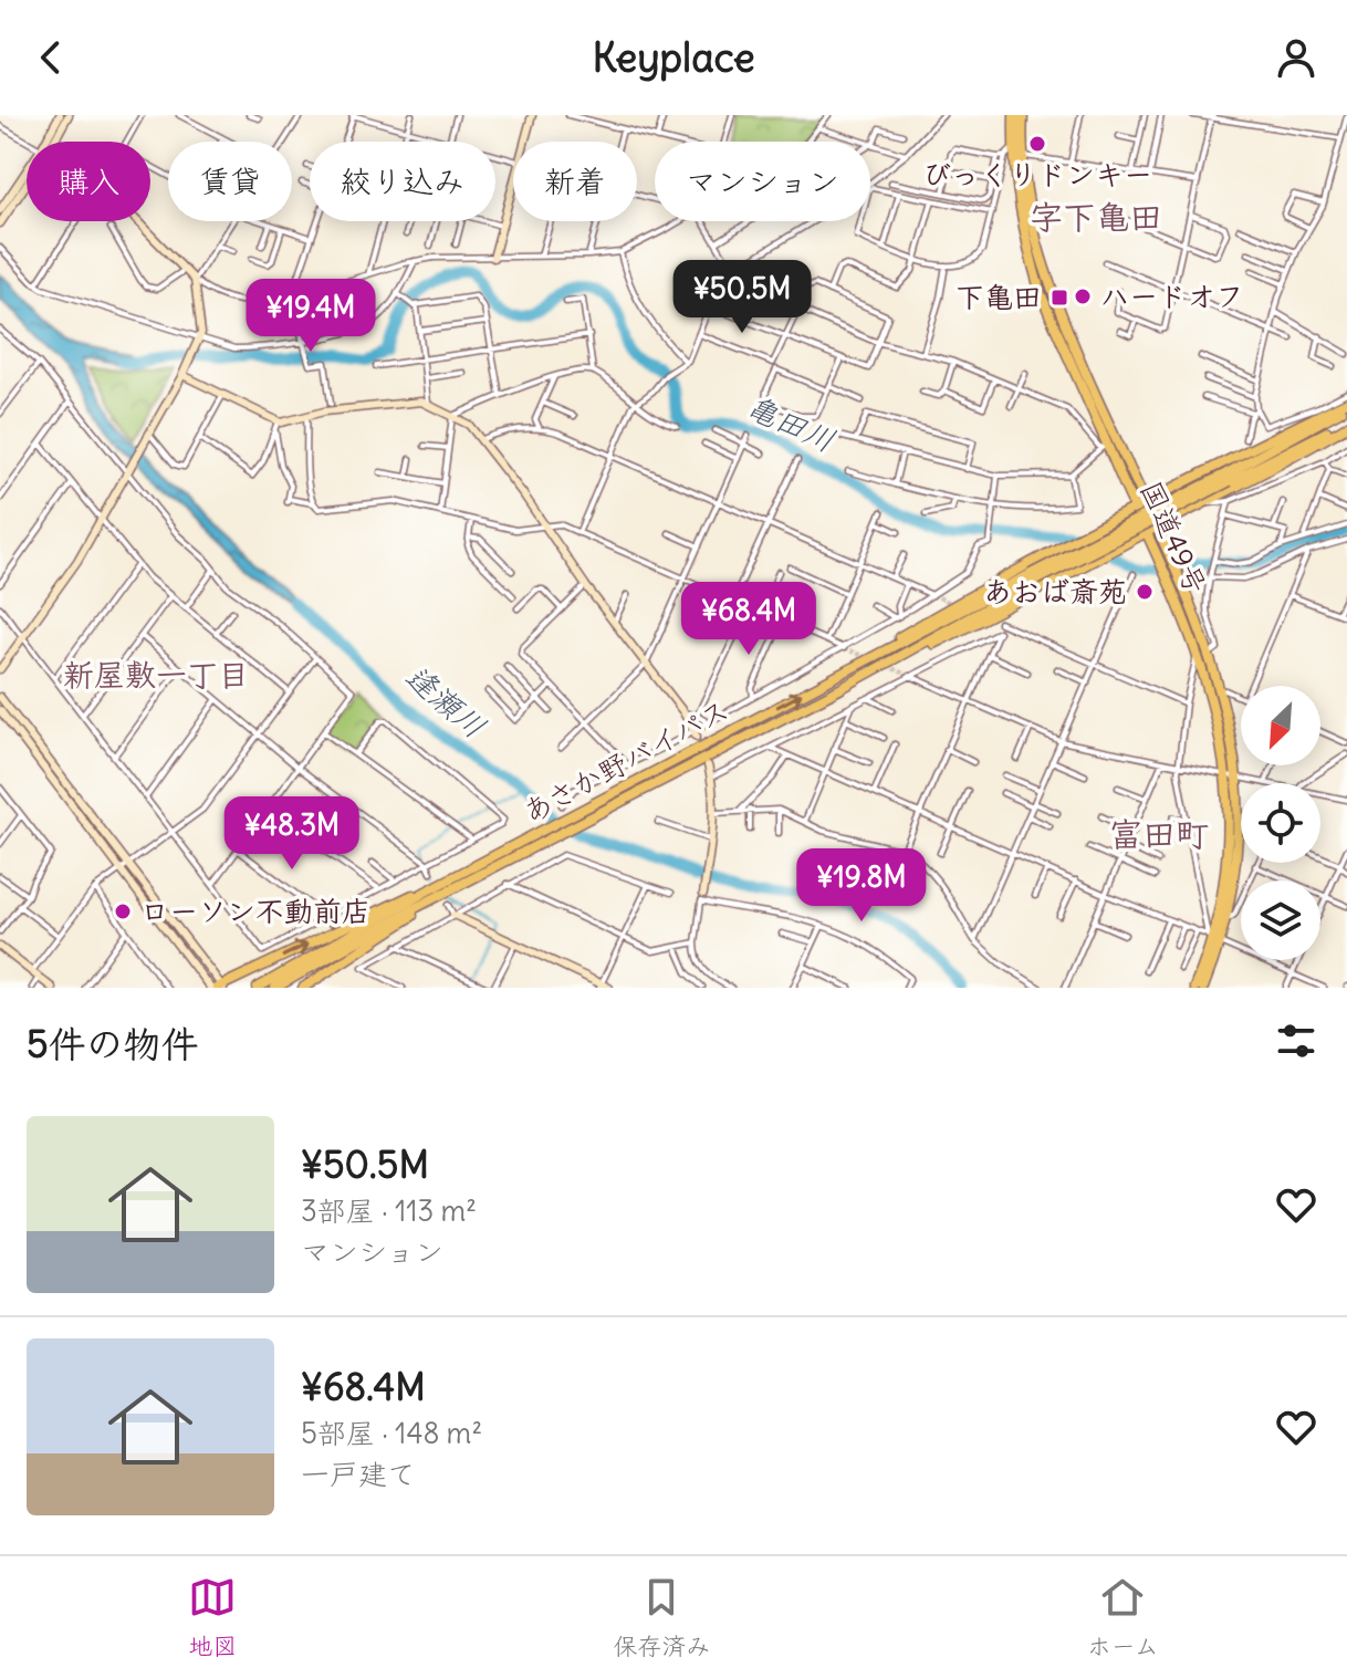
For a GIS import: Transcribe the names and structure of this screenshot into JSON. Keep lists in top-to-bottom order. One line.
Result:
{"streets":{"highway":["国道49号","あさか野バイパス"]},"districts":["字下亀田","新屋敷一丁目","富田町"],"water":["亀田川","逢瀬川"],"places":{"other":["びっくりドンキー","ハードオフ","あおば斎苑","ローソン不動前店"],"transit":["下亀田"]},"north":"bottom left","page":{"header":"Keyplace","chip":["購入","賃貸","絞り込み","新着","マンション"],"price":["¥50.5M","¥19.4M","¥68.4M","¥48.3M","¥19.8M"],"heading":"5件の物件","list":[{"name":"¥50.5M","note":"3部屋 · 113 m² · マンション"},{"name":"¥68.4M","note":"5部屋 · 148 m² · 一戸建て"}],"tabs":["地図","保存済み","ホーム"]}}
